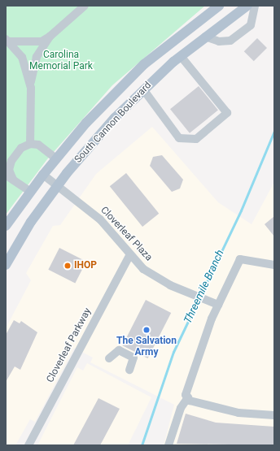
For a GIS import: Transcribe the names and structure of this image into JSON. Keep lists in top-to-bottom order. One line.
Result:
{"streets":{"main road":["South Cannon Boulevard"],"street":["Cloverleaf Plaza","Cloverleaf Parkway"]},"crossings":[["South Cannon Boulevard","Cloverleaf Plaza"],["Cloverleaf Plaza","Cloverleaf Parkway"]],"water":["Threemile Branch"],"parks":["Carolina Memorial Park"],"places":["IHOP","The Salvation Army"]}
